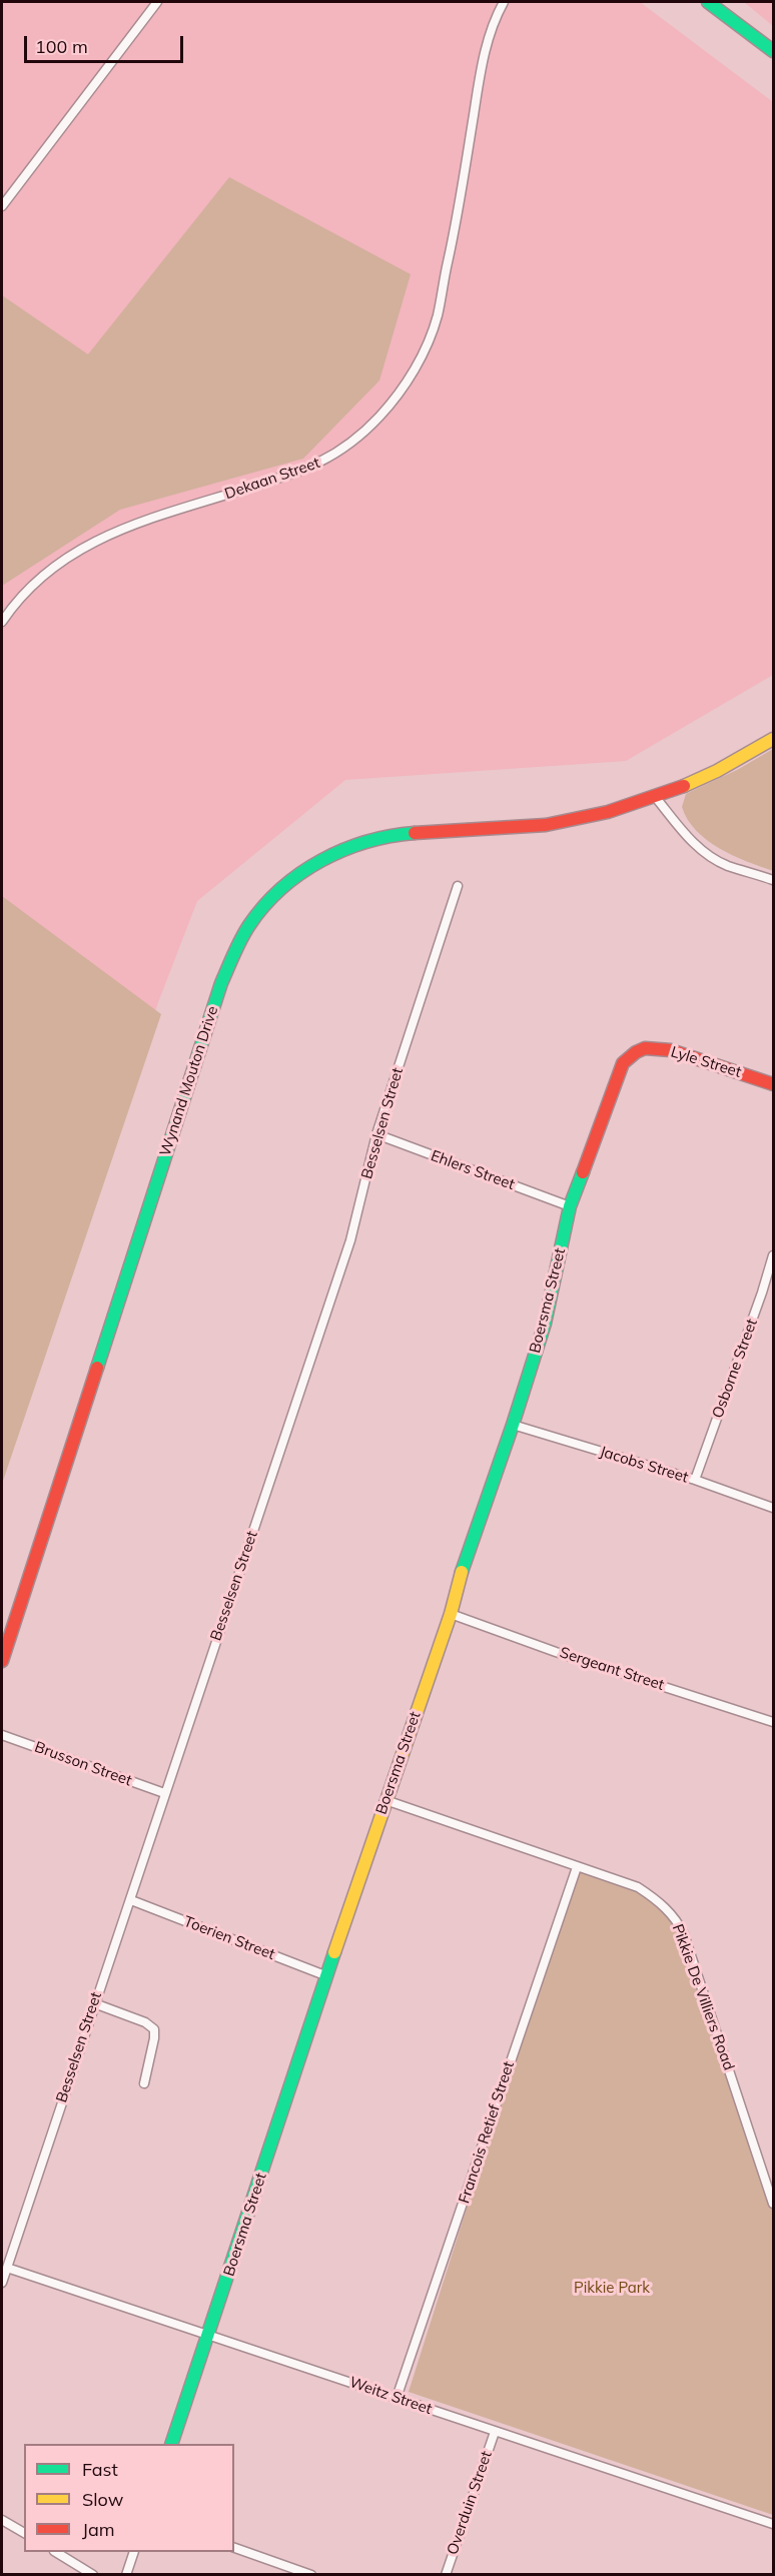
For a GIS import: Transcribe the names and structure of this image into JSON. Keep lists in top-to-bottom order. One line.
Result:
{"streets":{"street":["Dekaan Street","Lyle Street","Wynand Mouton Drive","Besselsen Street","Ehlers Street","Boersma Street","Osborne Street","Jacobs Street","Sergeant Street","Brusson Street","Toerien Street","Pikkie De Villiers Road","Francois Retief Street","Weitz Street","Overduin Street"]},"crossings":[["Lyle Street","Boersma Street"],["Besselsen Street","Ehlers Street"],["Besselsen Street","Brusson Street"],["Besselsen Street","Toerien Street"],["Besselsen Street","Weitz Street"],["Ehlers Street","Boersma Street"],["Boersma Street","Jacobs Street"],["Boersma Street","Sergeant Street"],["Boersma Street","Toerien Street"],["Boersma Street","Pikkie De Villiers Road"],["Boersma Street","Weitz Street"],["Osborne Street","Jacobs Street"],["Pikkie De Villiers Road","Francois Retief Street"],["Francois Retief Street","Weitz Street"],["Weitz Street","Overduin Street"]],"parks":["Pikkie Park"],"legend":["Fast","Slow","Jam"],"scale_bar":"100 m"}
